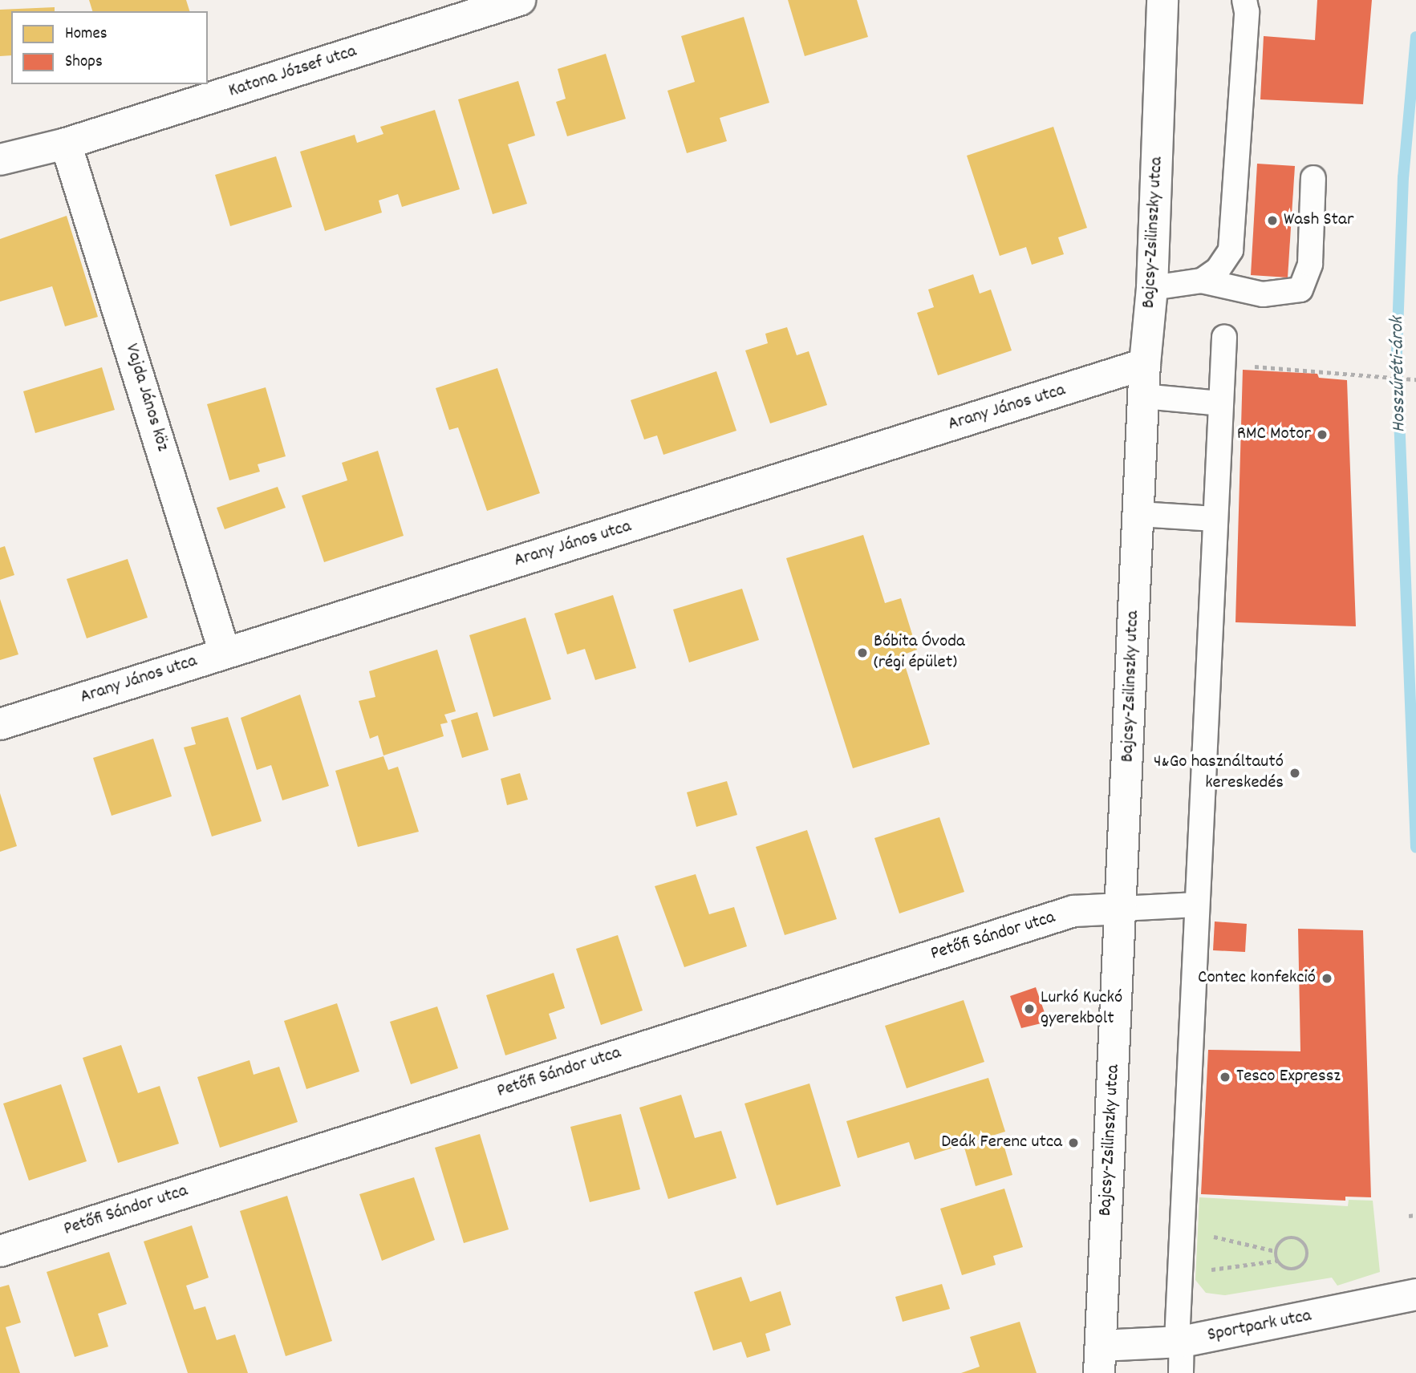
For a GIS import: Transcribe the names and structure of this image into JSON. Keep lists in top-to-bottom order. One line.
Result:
{"streets":{"street":["Katona József utca","Bajcsy-Zsilinszky utca","Vajda János köz","Arany János utca","Petőfi Sándor utca","Sportpark utca"]},"crossings":[["Katona József utca","Vajda János köz"],["Bajcsy-Zsilinszky utca","Arany János utca"],["Bajcsy-Zsilinszky utca","Petőfi Sándor utca"],["Bajcsy-Zsilinszky utca","Sportpark utca"],["Vajda János köz","Arany János utca"]],"water":["Hosszúréti-árok"],"places":["Wash Star","RMC Motor","Bóbita Óvoda (régi épület)","4&Go használtautó kereskedés","Contec konfekció","Lurkó Kuckó gyerekbolt","Tesco Expressz","Deák Ferenc utca"],"legend":["Homes","Shops"]}
